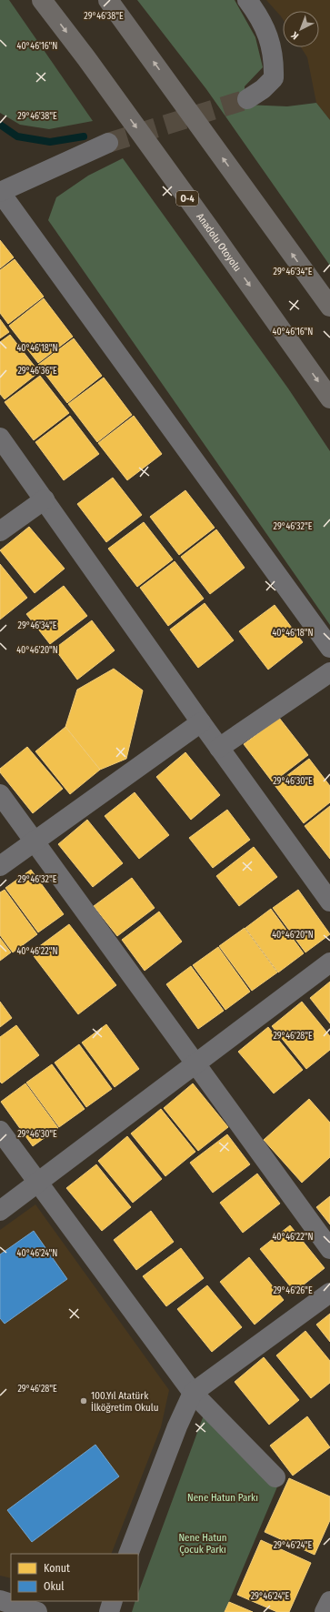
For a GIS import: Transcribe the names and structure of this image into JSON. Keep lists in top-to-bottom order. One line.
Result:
{"streets":{"highway":["O-4","Anadolu Otoyolu"]},"parks":["Nene Hatun Parkı","Nene Hatun Çocuk Parkı"],"places":["100.Yıl Atatürk İlköğretim Okulu"],"legend":["Konut","Okul"],"north":"bottom left","coordinates":["29°46'38\"E","40°46'16\"N","29°46'34\"E","40°46'18\"N","29°46'36\"E","29°46'32\"E","40°46'20\"N","29°46'30\"E","40°46'22\"N","29°46'28\"E","40°46'24\"N","29°46'26\"E","29°46'24\"E"]}
